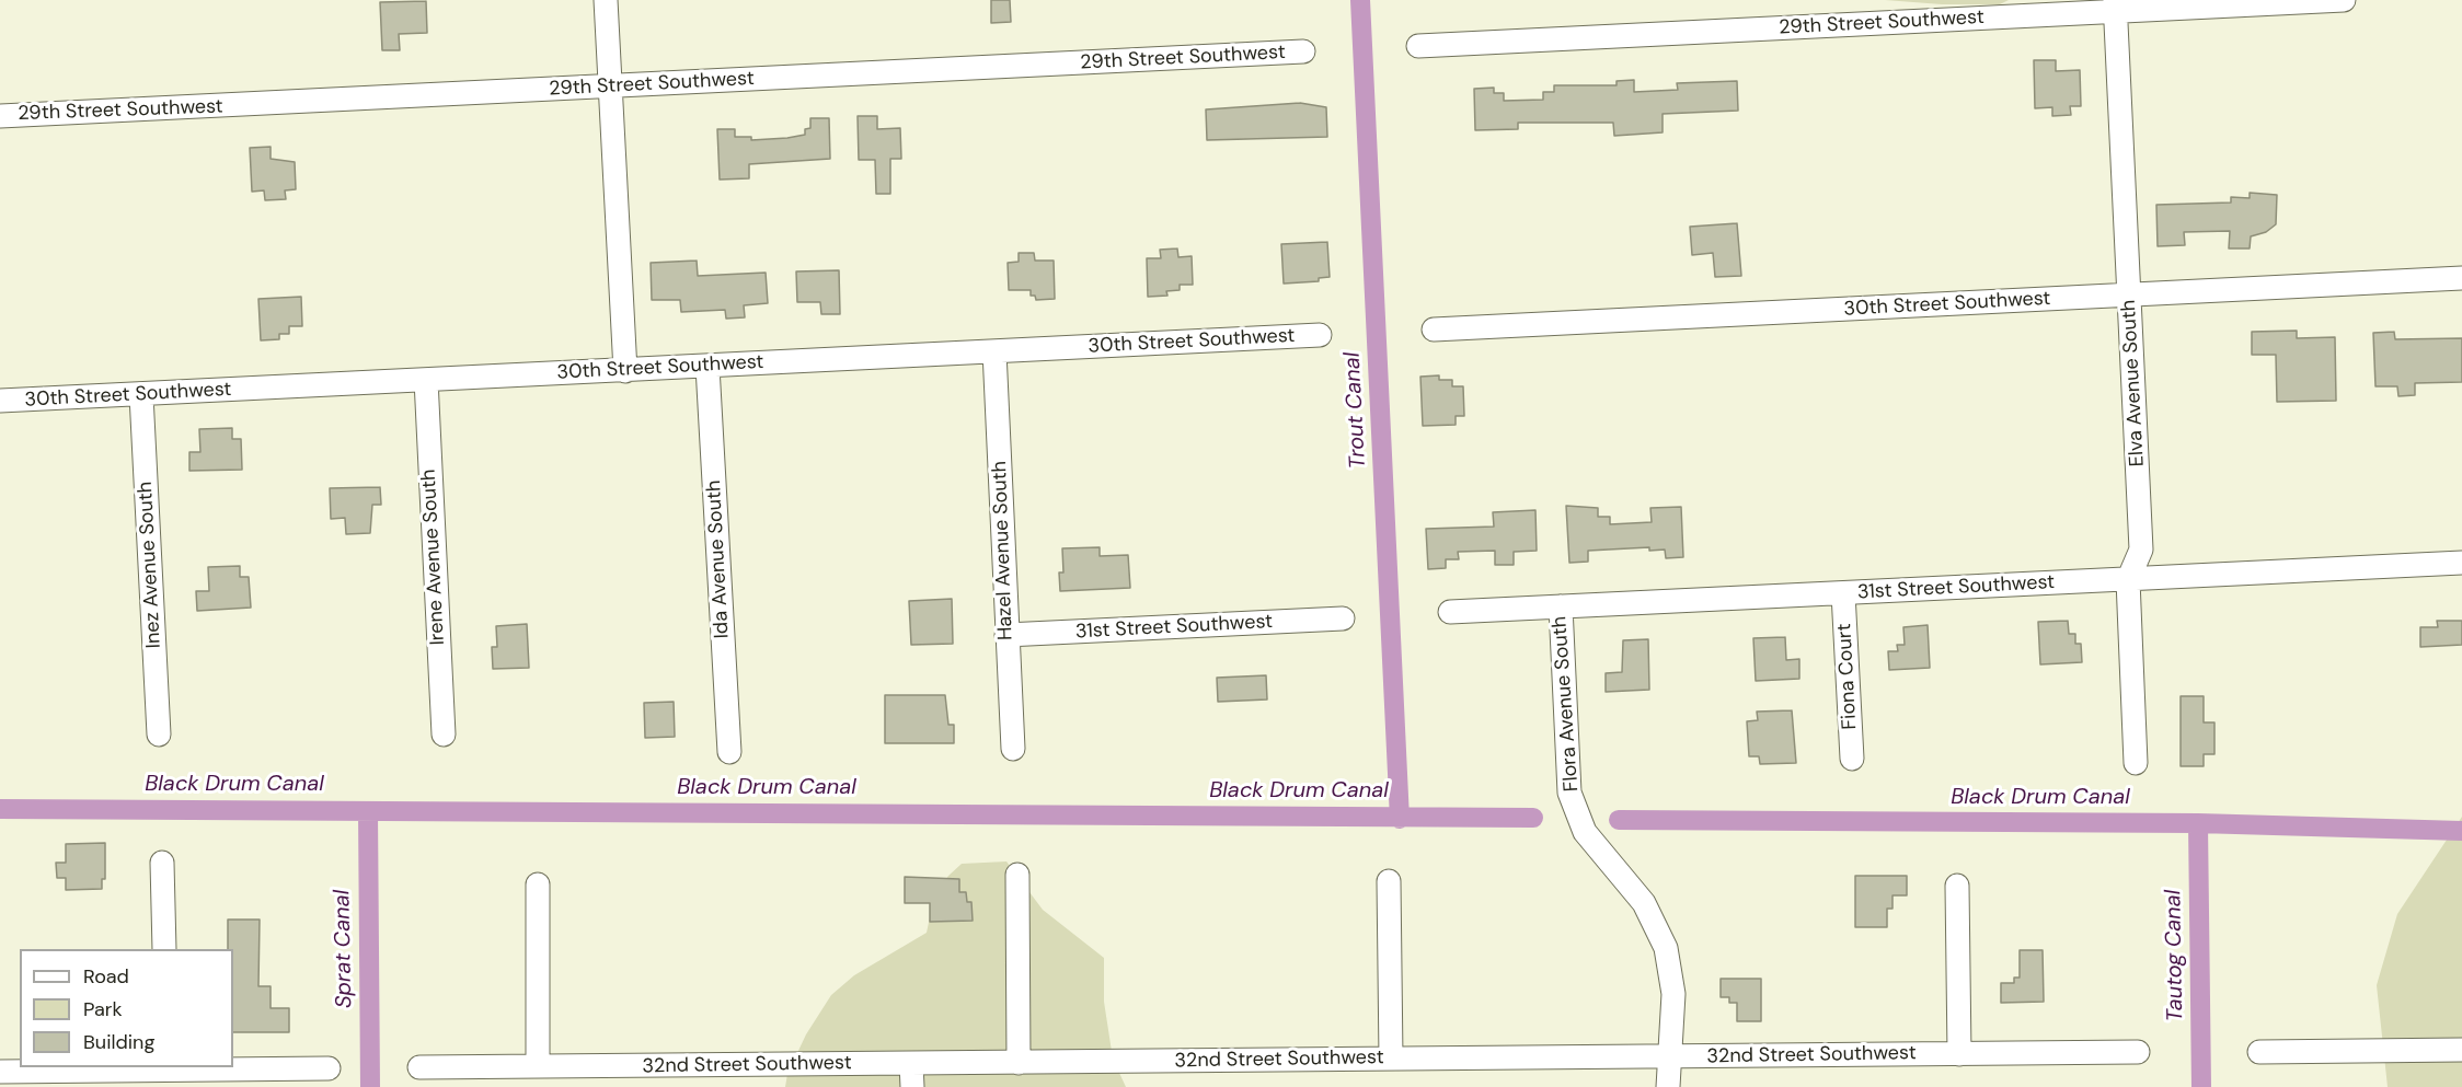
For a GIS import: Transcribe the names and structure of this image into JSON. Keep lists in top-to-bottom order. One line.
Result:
{"streets":{"street":["29th Street Southwest","30th Street Southwest","Elva Avenue South","Hazel Avenue South","Irene Avenue South","Ida Avenue South","Inez Avenue South","31st Street Southwest","Fiona Court","Flora Avenue South","32nd Street Southwest"]},"crossings":[["29th Street Southwest","Elva Avenue South"],["30th Street Southwest","Elva Avenue South"],["30th Street Southwest","Hazel Avenue South"],["30th Street Southwest","Irene Avenue South"],["30th Street Southwest","Ida Avenue South"],["30th Street Southwest","Inez Avenue South"],["Elva Avenue South","31st Street Southwest"],["Hazel Avenue South","31st Street Southwest"],["31st Street Southwest","Fiona Court"],["31st Street Southwest","Flora Avenue South"],["Flora Avenue South","32nd Street Southwest"]],"water":["Trout Canal","Black Drum Canal","Sprat Canal","Tautog Canal"],"legend":["Road","Park","Building"]}
